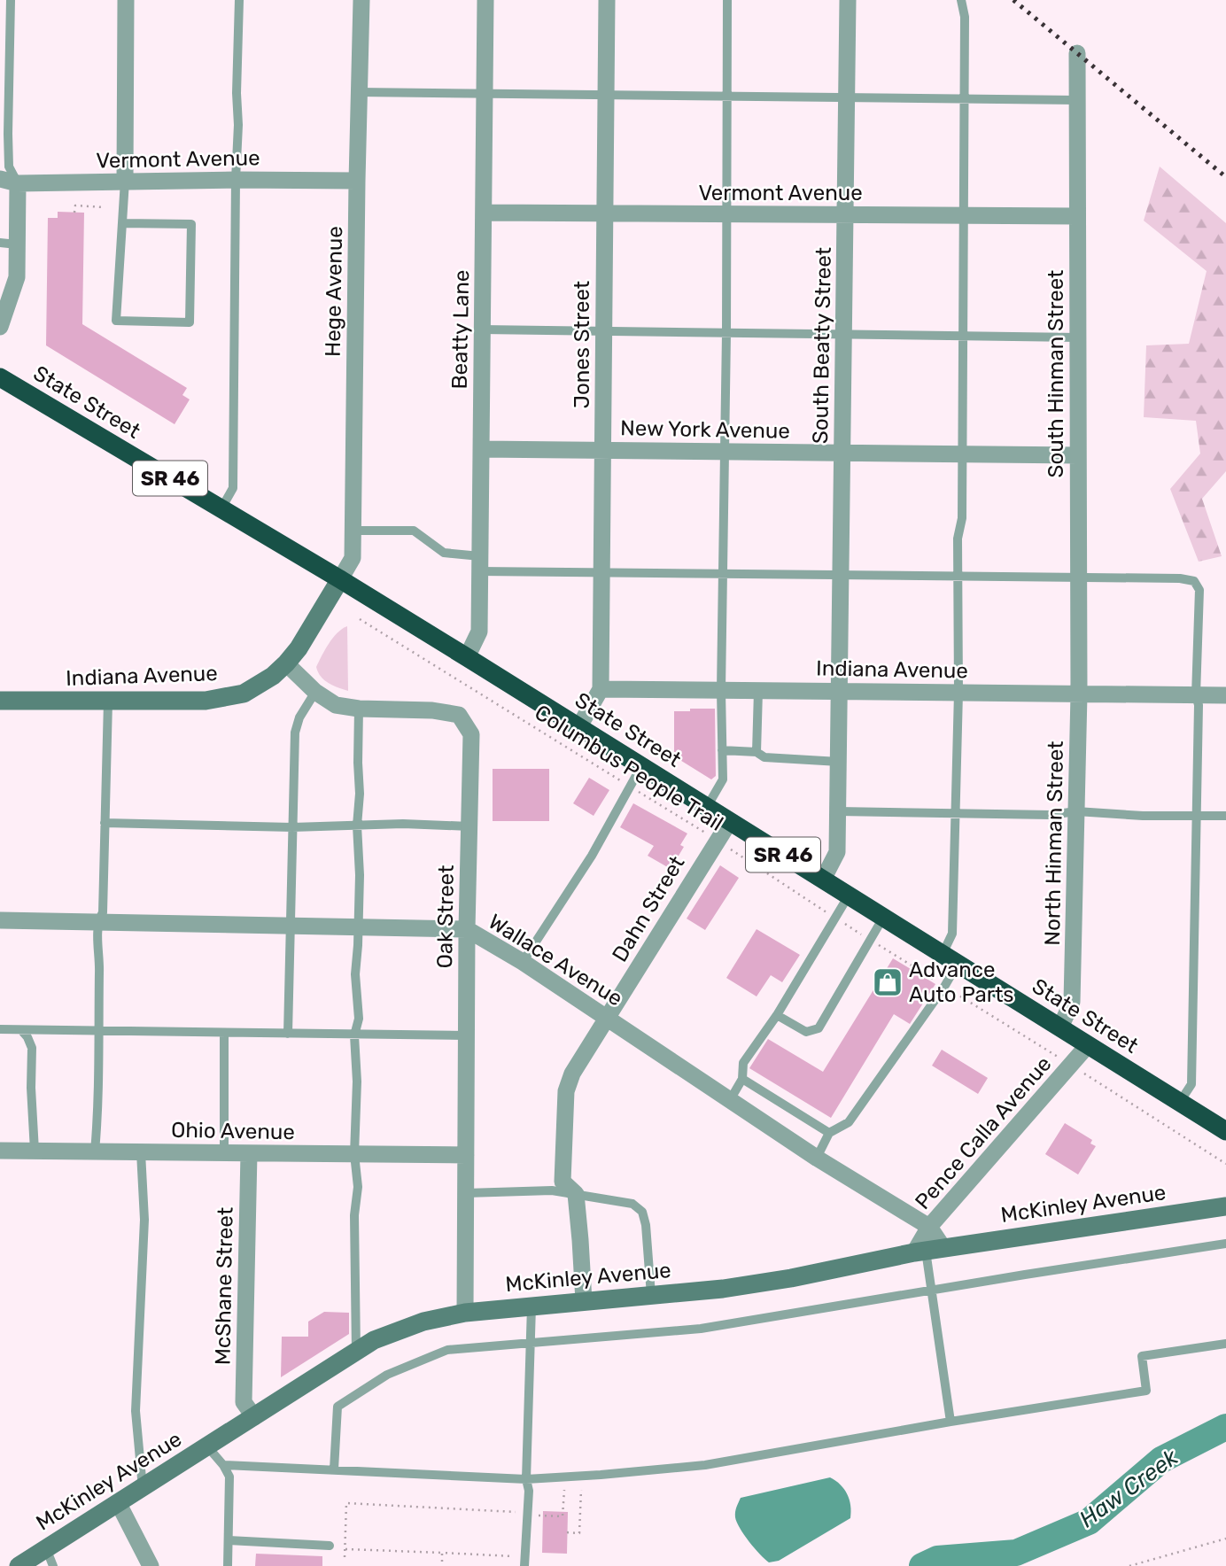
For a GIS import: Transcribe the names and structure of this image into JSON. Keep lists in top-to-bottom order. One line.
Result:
{"streets":{"highway":["State Street","SR 46"],"street":["Vermont Avenue","Hege Avenue","Beatty Lane","Jones Street","South Beatty Street","South Hinman Street","New York Avenue","Indiana Avenue","North Hinman Street","Dahn Street","Oak Street","Wallace Avenue","Ohio Avenue","Pence Calla Avenue","McKinley Avenue","McShane Street"],"path":["Columbus People Trail"]},"crossings":[["Vermont Avenue","Hege Avenue"],["Vermont Avenue","Beatty Lane"],["Vermont Avenue","Jones Street"],["Vermont Avenue","South Beatty Street"],["Vermont Avenue","South Hinman Street"],["Hege Avenue","State Street"],["Hege Avenue","Indiana Avenue"],["Beatty Lane","State Street"],["Beatty Lane","New York Avenue"],["Jones Street","New York Avenue"],["Jones Street","Indiana Avenue"],["South Beatty Street","State Street"],["South Beatty Street","New York Avenue"],["South Beatty Street","Indiana Avenue"],["South Hinman Street","New York Avenue"],["South Hinman Street","Indiana Avenue"],["South Hinman Street","North Hinman Street"],["State Street","Indiana Avenue"],["State Street","North Hinman Street"],["State Street","Dahn Street"],["State Street","Pence Calla Avenue"],["Indiana Avenue","North Hinman Street"],["Indiana Avenue","Oak Street"],["Columbus People Trail","Dahn Street"],["Columbus People Trail","Pence Calla Avenue"],["Dahn Street","Wallace Avenue"],["Dahn Street","McKinley Avenue"],["Oak Street","Wallace Avenue"],["Oak Street","Ohio Avenue"],["Oak Street","McKinley Avenue"],["Wallace Avenue","Pence Calla Avenue"],["Wallace Avenue","McKinley Avenue"],["Ohio Avenue","McShane Street"],["Pence Calla Avenue","McKinley Avenue"],["McKinley Avenue","McShane Street"]],"water":["Haw Creek"],"places":{"shop":["Advance Auto Parts"]}}
